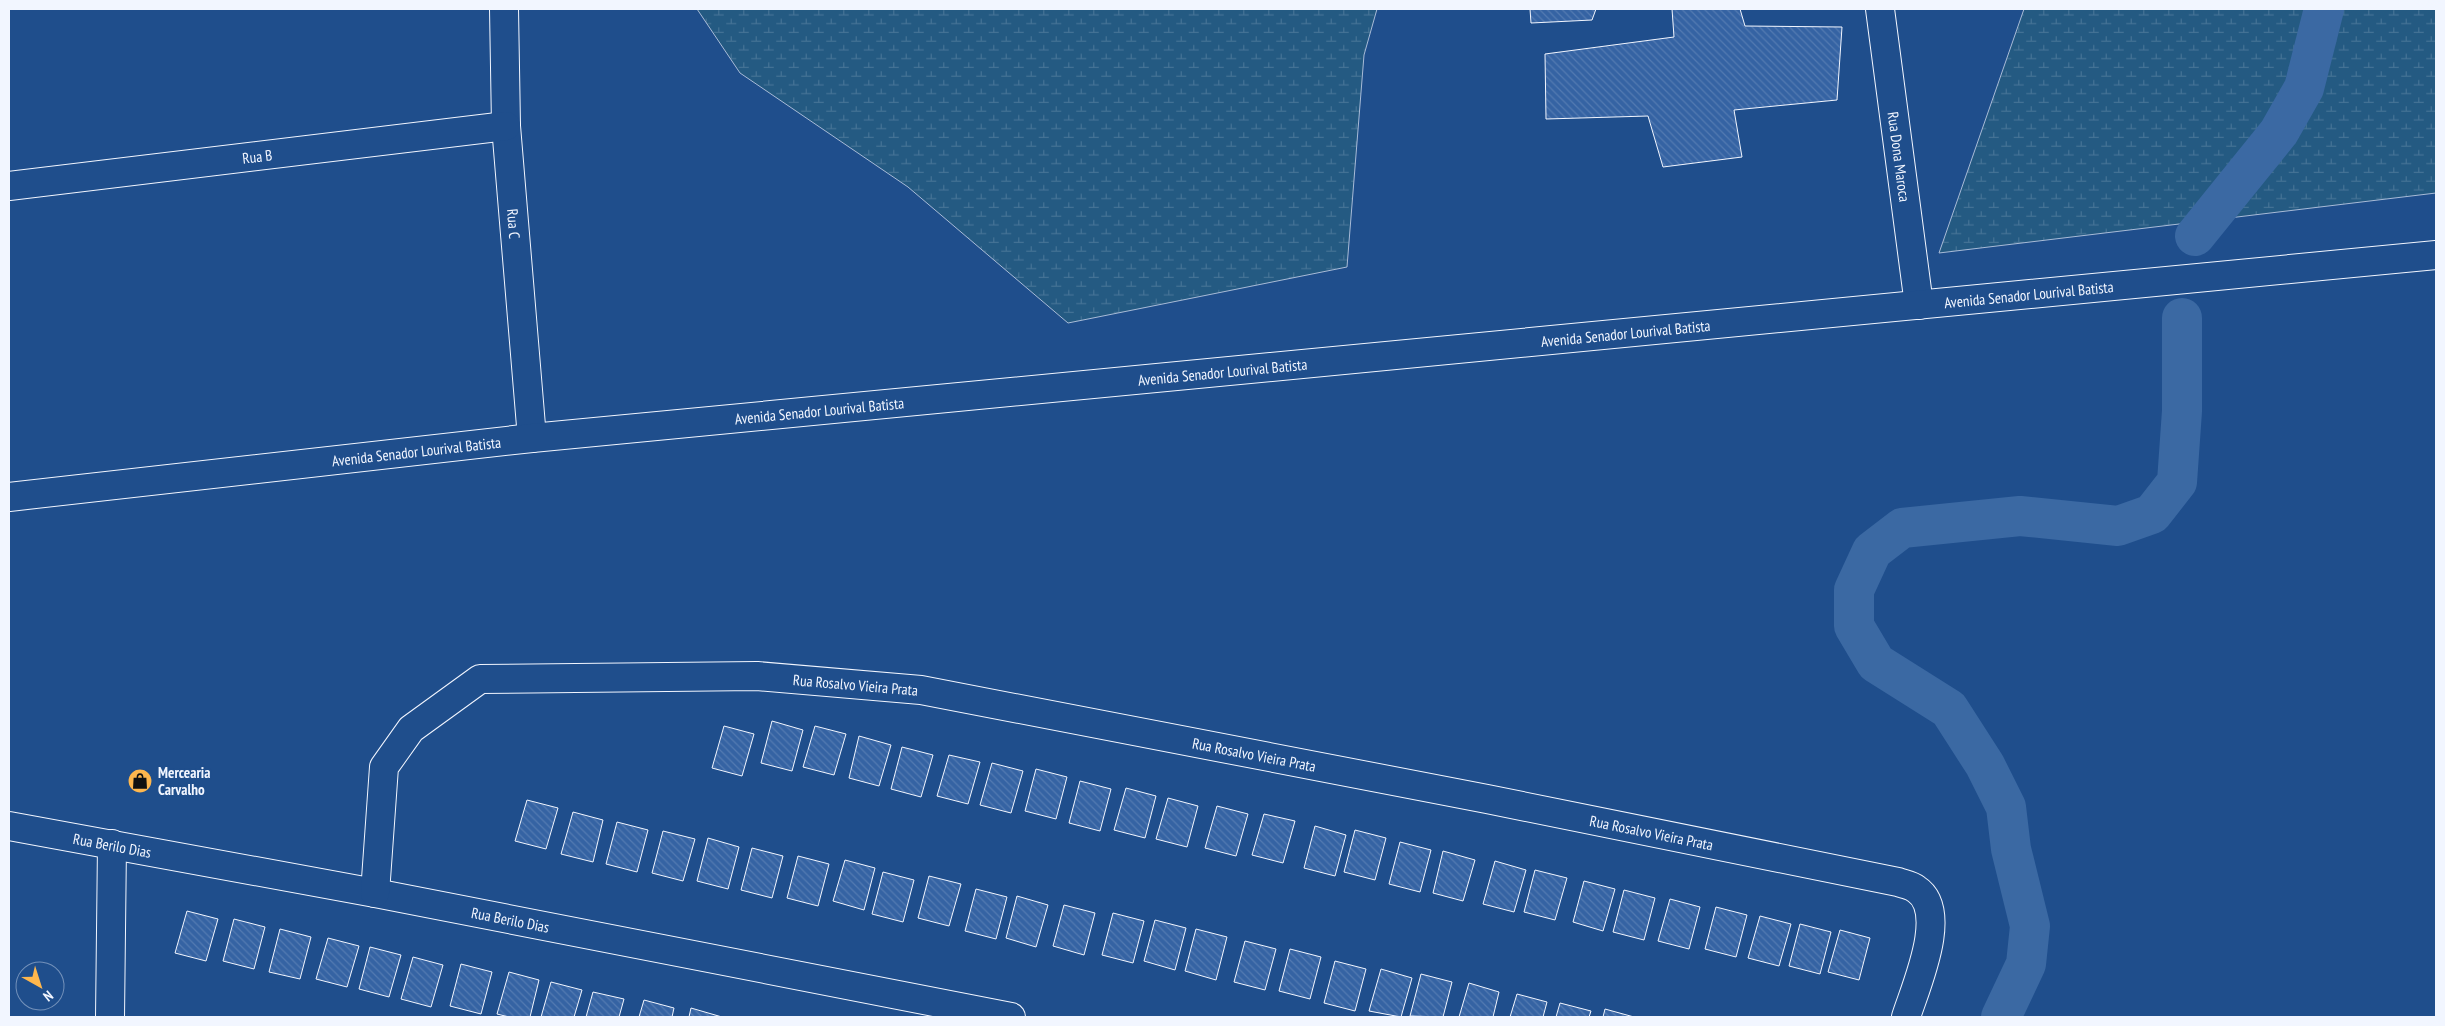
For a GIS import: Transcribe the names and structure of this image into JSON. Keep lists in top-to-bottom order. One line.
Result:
{"streets":{"street":["Rua B","Rua Dona Maroca","Rua C","Avenida Senador Lourival Batista","Rua Rosalvo Vieira Prata","Rua Berilo Dias"]},"crossings":[["Rua B","Rua C"],["Rua Dona Maroca","Avenida Senador Lourival Batista"],["Rua C","Avenida Senador Lourival Batista"],["Rua Rosalvo Vieira Prata","Rua Berilo Dias"]],"places":{"shop":["Mercearia Carvalho"]},"north":"bottom right"}
